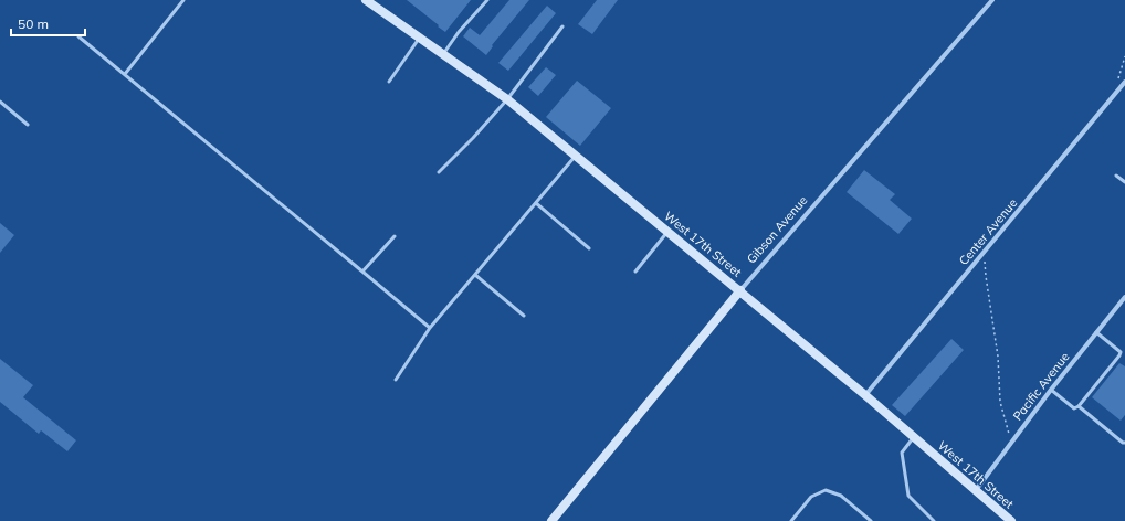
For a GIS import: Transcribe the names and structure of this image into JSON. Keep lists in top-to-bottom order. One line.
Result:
{"streets":{"street":["Gibson Avenue","Center Avenue","West 17th Street","Pacific Avenue"]},"crossings":[["Gibson Avenue","West 17th Street"],["Center Avenue","West 17th Street"],["West 17th Street","Pacific Avenue"]],"scale_bar":"50 m"}
